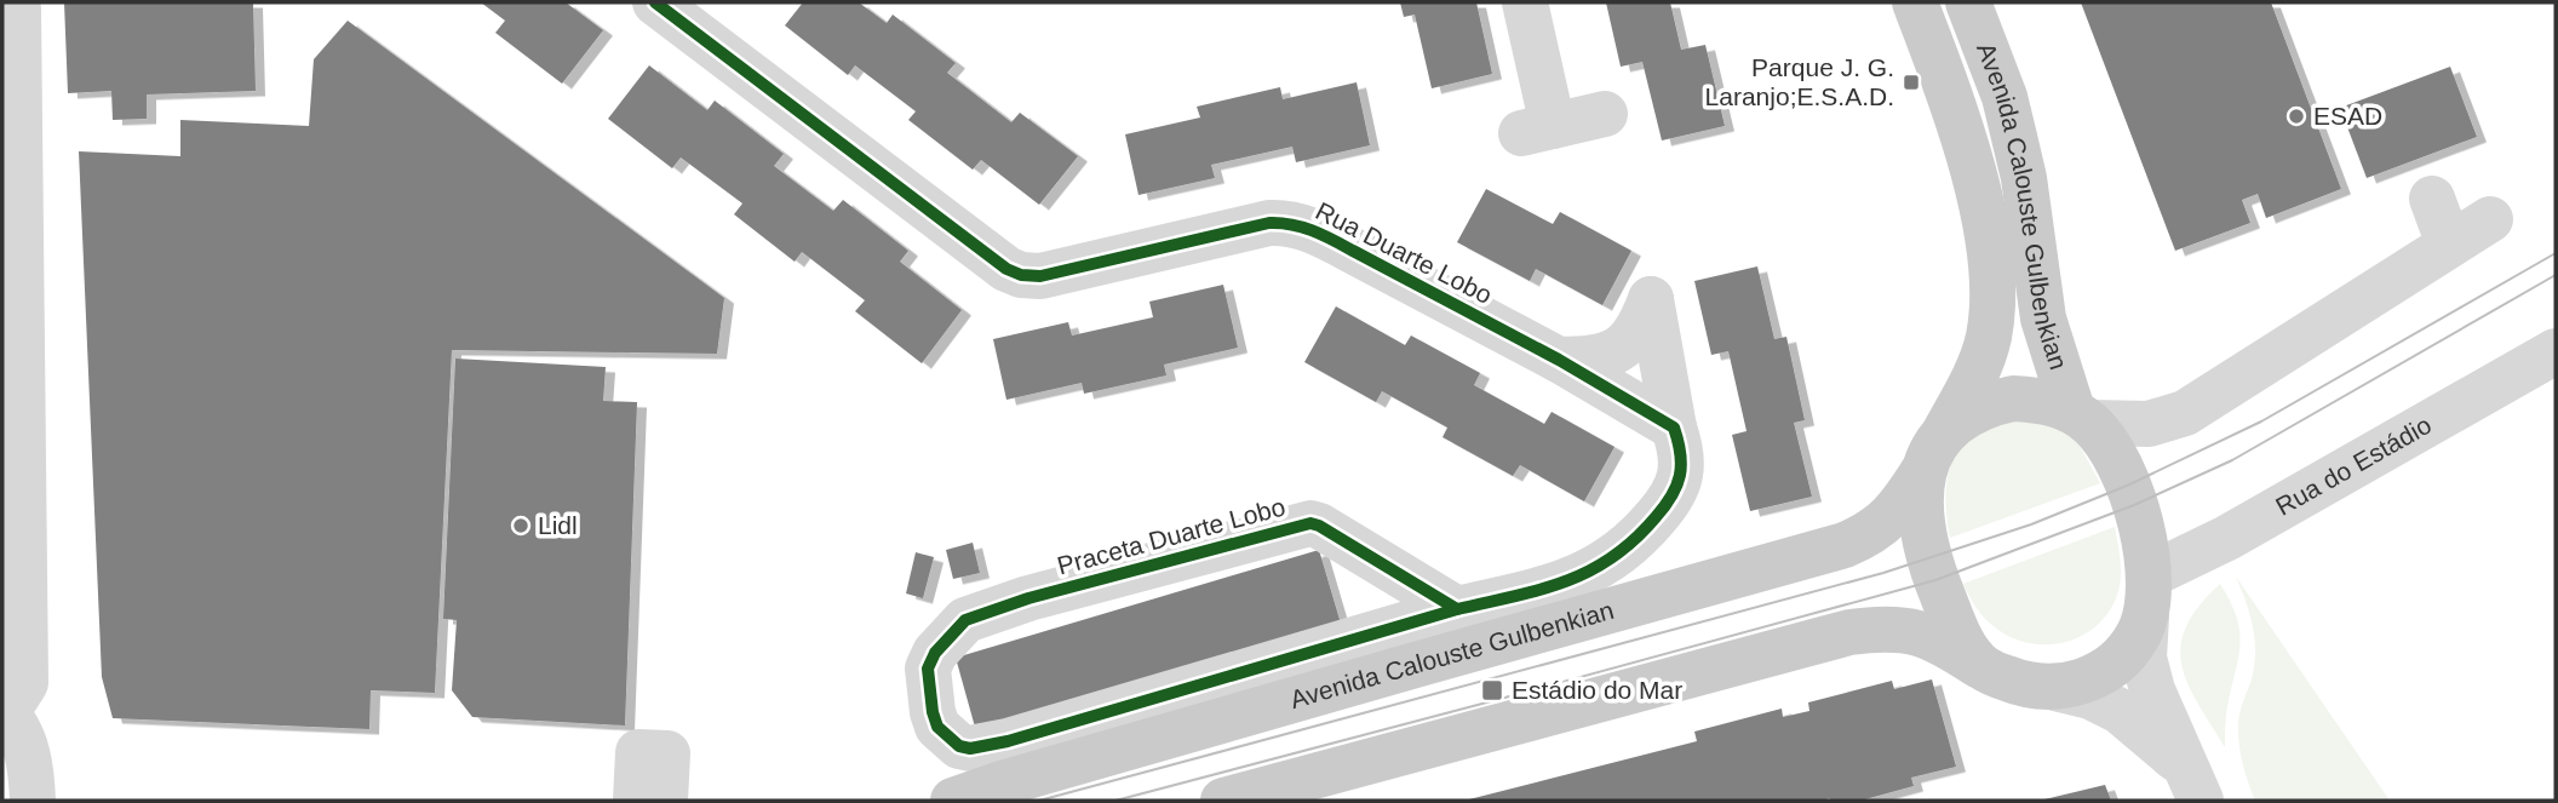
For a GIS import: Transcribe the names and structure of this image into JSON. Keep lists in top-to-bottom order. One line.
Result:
{"streets":{"main road":["Avenida Calouste Gulbenkian"],"street":["Rua Duarte Lobo","Rua do Estádio","Praceta Duarte Lobo"]},"crossings":[["Avenida Calouste Gulbenkian","Rua do Estádio"]],"places":{"transit":["Parque J. G. Laranjo;E.S.A.D.","Estádio do Mar"],"other":["ESAD","Lidl"]}}
